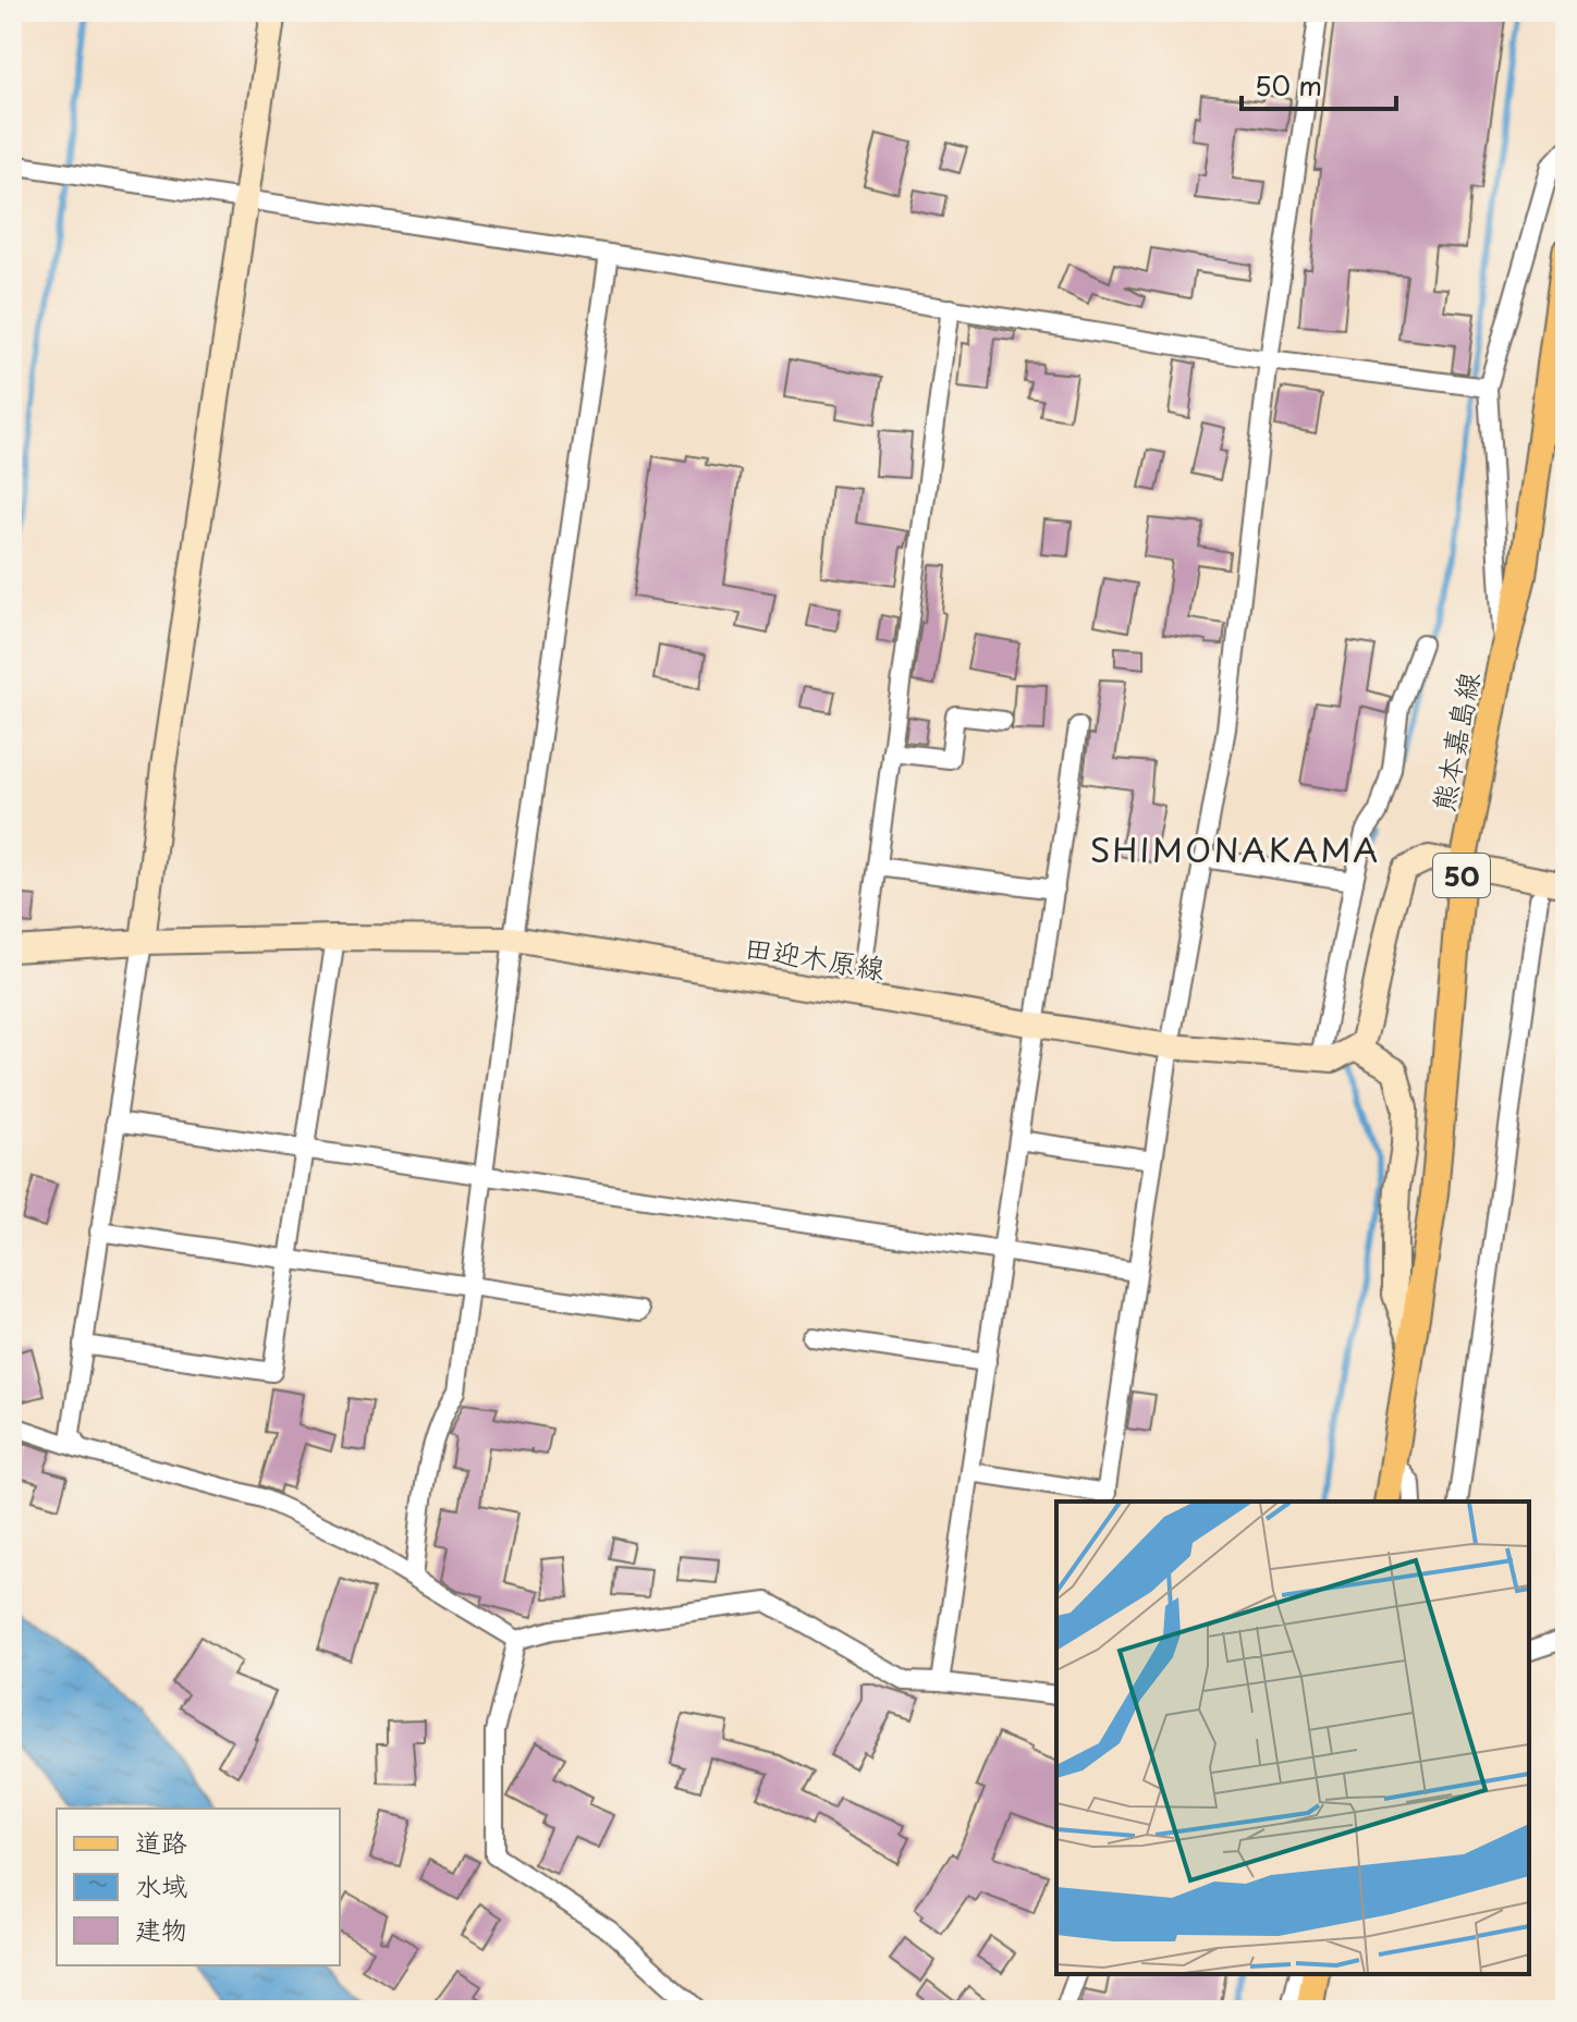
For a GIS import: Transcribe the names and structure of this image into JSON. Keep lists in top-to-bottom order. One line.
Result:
{"streets":{"main road":["熊本嘉島線","50","田迎木原線"]},"districts":["SHIMONAKAMA"],"legend":["道路","水域","建物"],"scale_bar":"50 m"}
